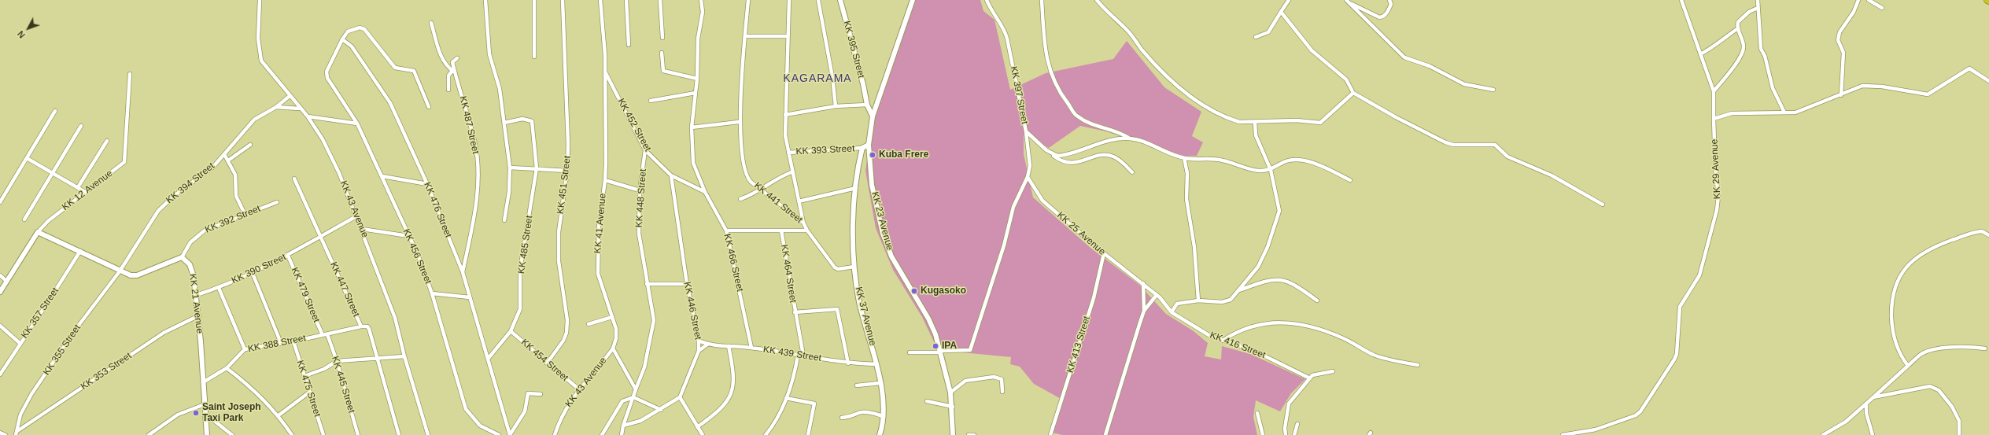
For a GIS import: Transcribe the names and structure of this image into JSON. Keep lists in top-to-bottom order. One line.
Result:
{"streets":{"main road":["KK 395 Street","KK 12 Avenue","KK 23 Avenue","KK 21 Avenue","KK 37 Avenue"],"street":["KK 397 Street","KK 487 Street","KK 452 Street","KK 393 Street","KK 29 Avenue","KK 394 Street","KK 451 Street","KK 448 Street","KK 441 Street","KK 43 Avenue","KK 476 Street","KK 392 Street","KK 41 Avenue","KK 25 Avenue","KK 485 Street","KK 456 Street","KK 466 Street","KK 390 Street","KK 464 Street","KK 447 Street","KK 479 Street","KK 446 Street","KK 357 Street","KK 388 Street","KK 413 Street","KK 416 Street","KK 355 Street","KK 439 Street","KK 454 Street","KK 353 Street","KK 445 Street","KK 475 Street"]},"crossings":[["KK 395 Street","KK 23 Avenue"],["KK 487 Street","KK 476 Street"],["KK 452 Street","KK 448 Street"],["KK 452 Street","KK 41 Avenue"],["KK 452 Street","KK 466 Street"],["KK 452 Street","KK 446 Street"],["KK 393 Street","KK 37 Avenue"],["KK 394 Street","KK 43 Avenue"],["KK 394 Street","KK 355 Street"],["KK 451 Street","KK 454 Street"],["KK 441 Street","KK 464 Street"],["KK 441 Street","KK 37 Avenue"],["KK 43 Avenue","KK 41 Avenue"],["KK 43 Avenue","KK 390 Street"],["KK 43 Avenue","KK 454 Street"],["KK 476 Street","KK 485 Street"],["KK 476 Street","KK 456 Street"],["KK 392 Street","KK 21 Avenue"],["KK 25 Avenue","KK 413 Street"],["KK 25 Avenue","KK 416 Street"],["KK 485 Street","KK 454 Street"],["KK 466 Street","KK 464 Street"],["KK 466 Street","KK 439 Street"],["KK 390 Street","KK 447 Street"],["KK 390 Street","KK 479 Street"],["KK 390 Street","KK 21 Avenue"],["KK 464 Street","KK 439 Street"],["KK 447 Street","KK 388 Street"],["KK 479 Street","KK 388 Street"],["KK 21 Avenue","KK 388 Street"],["KK 21 Avenue","KK 353 Street"],["KK 446 Street","KK 439 Street"],["KK 37 Avenue","KK 439 Street"],["KK 388 Street","KK 445 Street"],["KK 388 Street","KK 475 Street"],["KK 355 Street","KK 353 Street"]],"districts":["KAGARAMA"],"places":["Kuba Frere","Kugasoko","IPA","Saint Joseph Taxi Park"],"north":"bottom left"}
